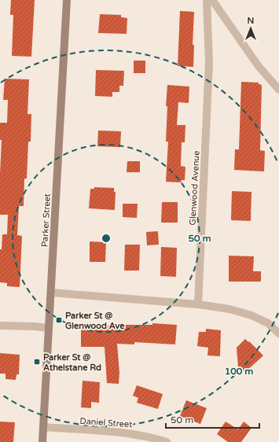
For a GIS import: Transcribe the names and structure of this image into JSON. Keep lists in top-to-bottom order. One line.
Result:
{"streets":{"main road":["Parker Street"],"street":["Glenwood Avenue","Daniel Street"]},"crossings":[["Parker Street","Daniel Street"]],"places":{"transit":["Parker St @ Glenwood Ave","Parker St @ Athelstane Rd"]},"scale_bar":"50 m","north":"top","rings":["50 m","100 m"]}
